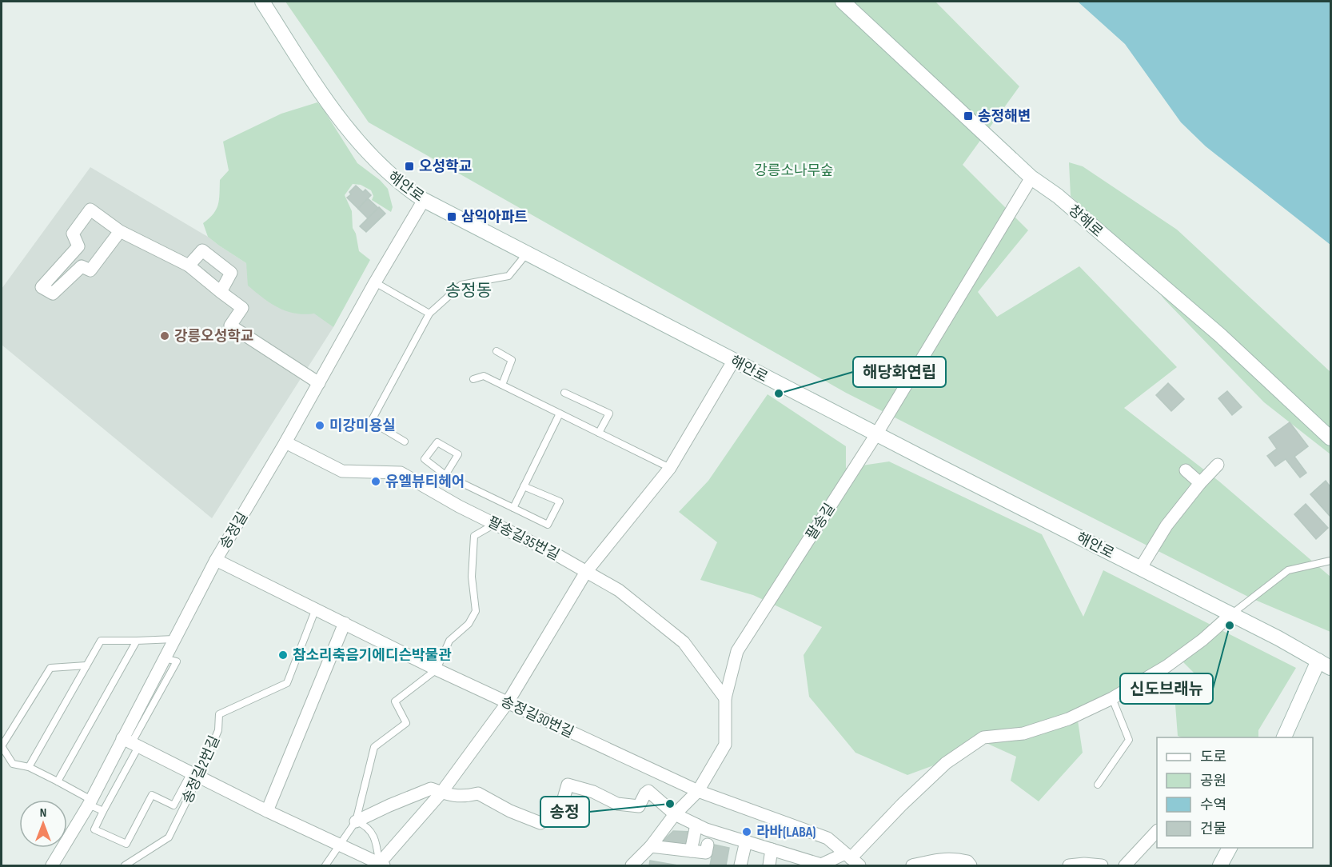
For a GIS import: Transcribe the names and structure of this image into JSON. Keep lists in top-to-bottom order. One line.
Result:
{"streets":{"street":["해안로","창해로","팔송길","송정길","팔송길35번길","송정길30번길"],"lane":["송정길2번길"]},"crossings":[["해안로","팔송길"],["해안로","송정길"],["창해로","팔송길"],["팔송길","팔송길35번길"],["팔송길","송정길30번길"],["송정길","팔송길35번길"],["송정길","송정길30번길"],["송정길30번길","송정길2번길"]],"districts":["송정동"],"parks":["강릉소나무숲"],"places":{"transit":["송정해변","오성학교","삼익아파트"],"other":["강릉오성학교","해당화연립","미강미용실","유엘뷰티헤어","신도브래뉴","참소리축음기에디슨박물관","송정","라바(LABA)"]},"legend":["도로","공원","수역","건물"],"north":"top"}
